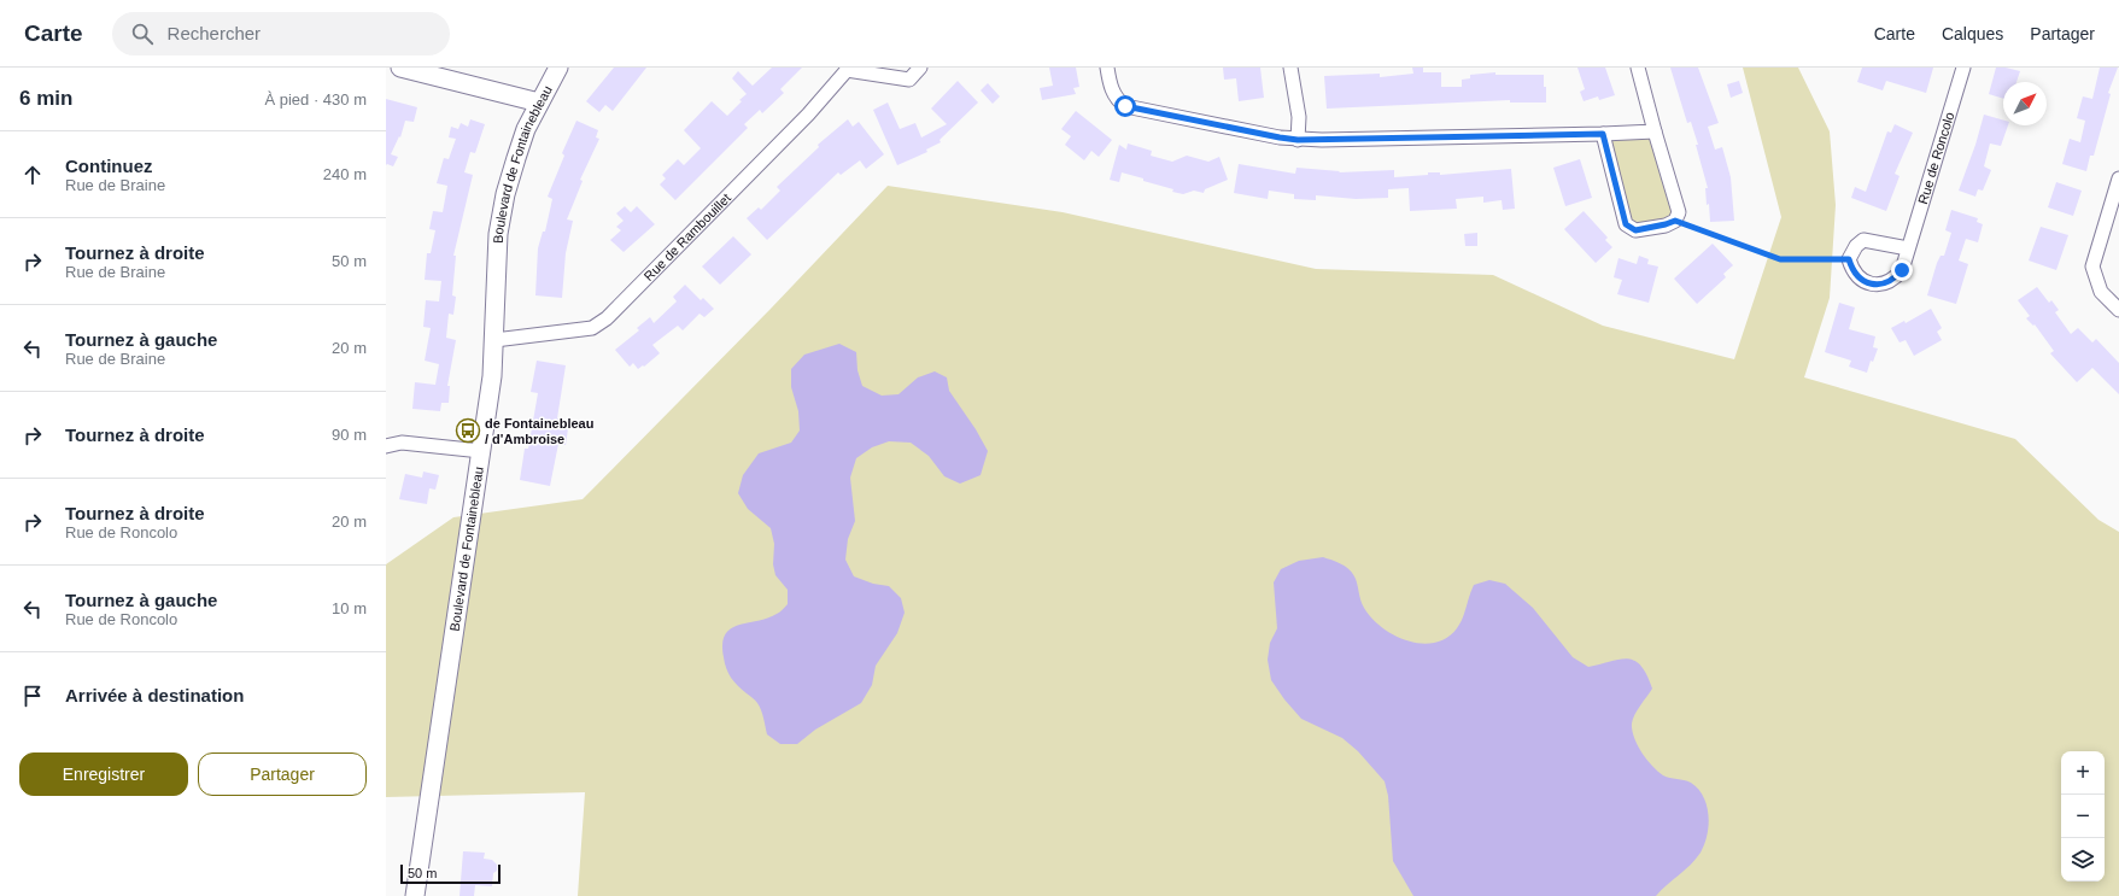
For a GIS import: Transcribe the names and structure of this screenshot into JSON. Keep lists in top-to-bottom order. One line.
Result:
{"streets":{"street":["Rue de Roncolo","Boulevard de Fontainebleau","Rue de Rambouillet"]},"crossings":[["Boulevard de Fontainebleau","Rue de Rambouillet"]],"places":{"bus stop":["de Fontainebleau / d'Ambroise"]},"scale_bar":"50 m","north":"top right","page":{"header":"Carte","search":"Rechercher","nav":["Carte","Calques","Partager"],"heading":["6 min","À pied · 430 m"],"list":[["Continuez","Rue de Braine","240 m"],["Tournez à droite","Rue de Braine","50 m"],["Tournez à gauche","Rue de Braine","20 m"],["Tournez à droite","90 m"],["Tournez à droite","Rue de Roncolo","20 m"],["Tournez à gauche","Rue de Roncolo","10 m"],"Arrivée à destination"],"buttons":["Enregistrer","Partager"],"map_buttons":["+","−"],"scale":"50 m"}}
